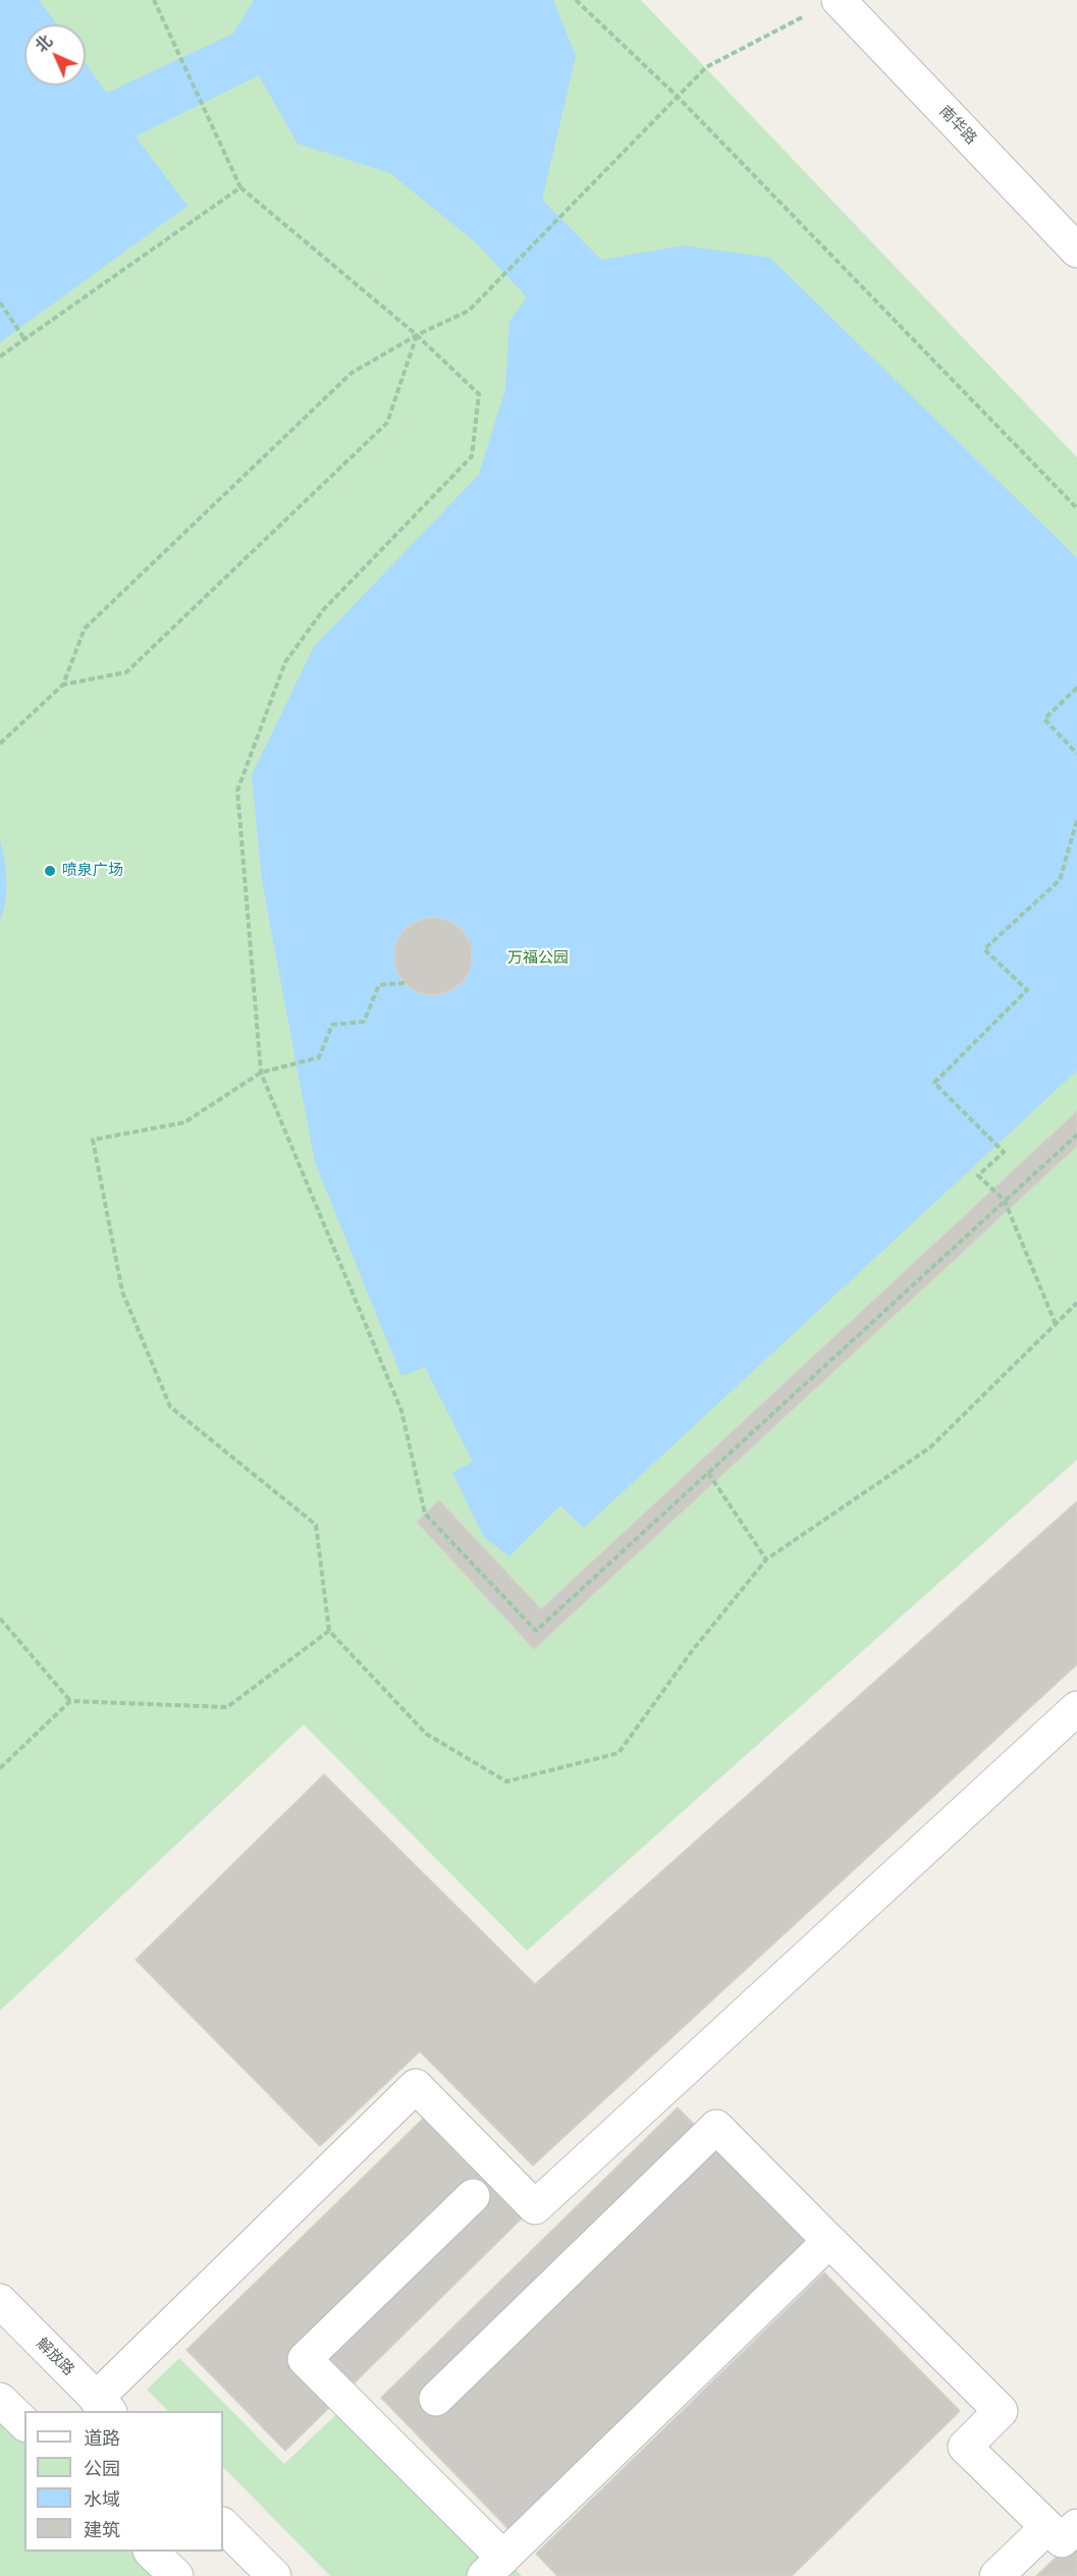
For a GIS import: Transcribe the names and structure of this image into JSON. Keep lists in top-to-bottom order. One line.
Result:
{"streets":{"street":["南华路","解放路"]},"parks":["万福公园"],"places":["喷泉广场"],"legend":["道路","公园","水域","建筑"],"north":"top left"}
